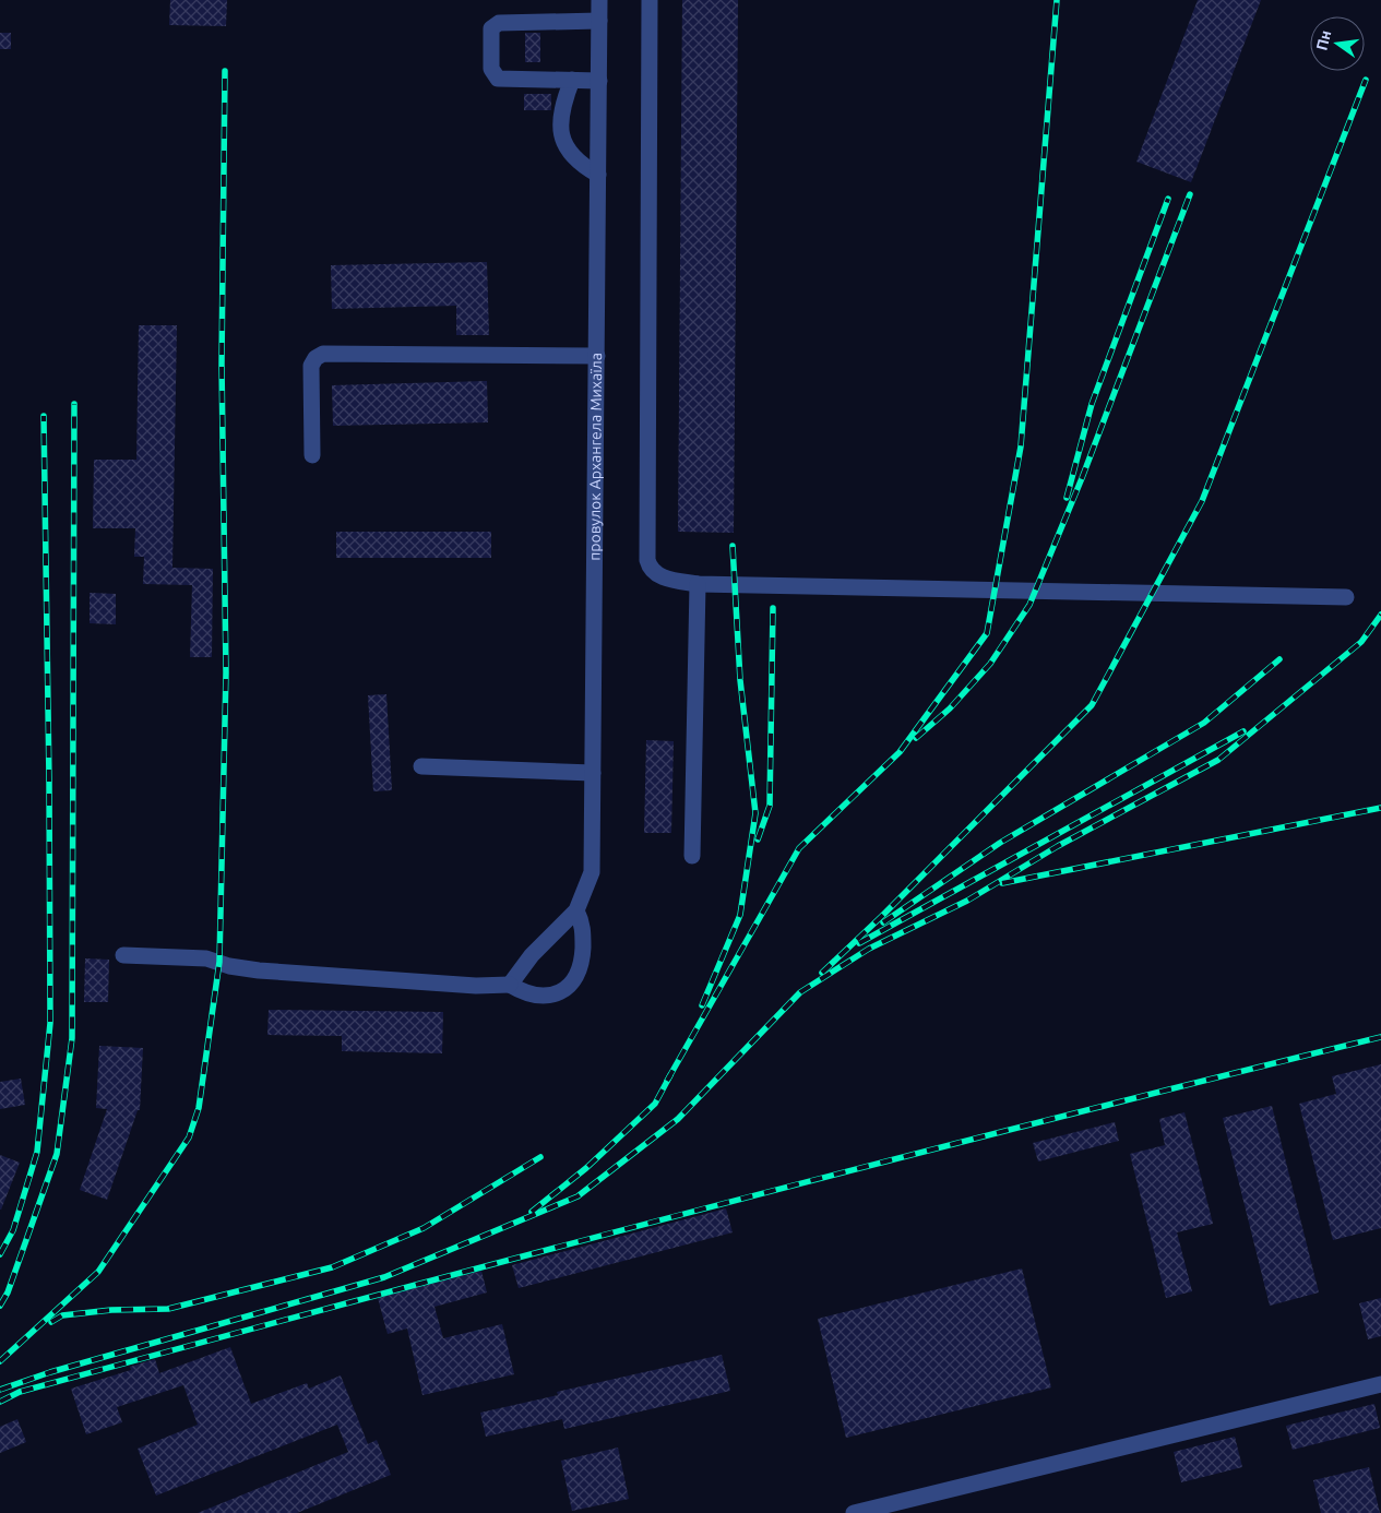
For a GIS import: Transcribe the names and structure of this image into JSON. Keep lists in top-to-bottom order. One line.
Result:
{"streets":{"street":["провулок Архангела Михаїла"]},"north":"left"}
